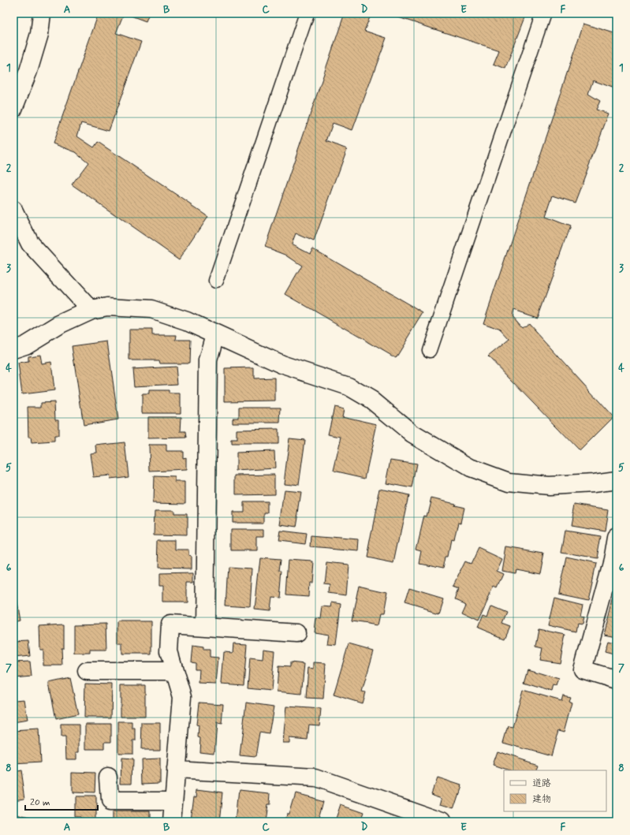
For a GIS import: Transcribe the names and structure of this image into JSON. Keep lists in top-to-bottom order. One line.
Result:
{"legend":["道路","建物"],"scale_bar":"20 m","grid":{"columns":["A","B","C","D","E","F"],"rows":["1","2","3","4","5","6","7","8"]}}
